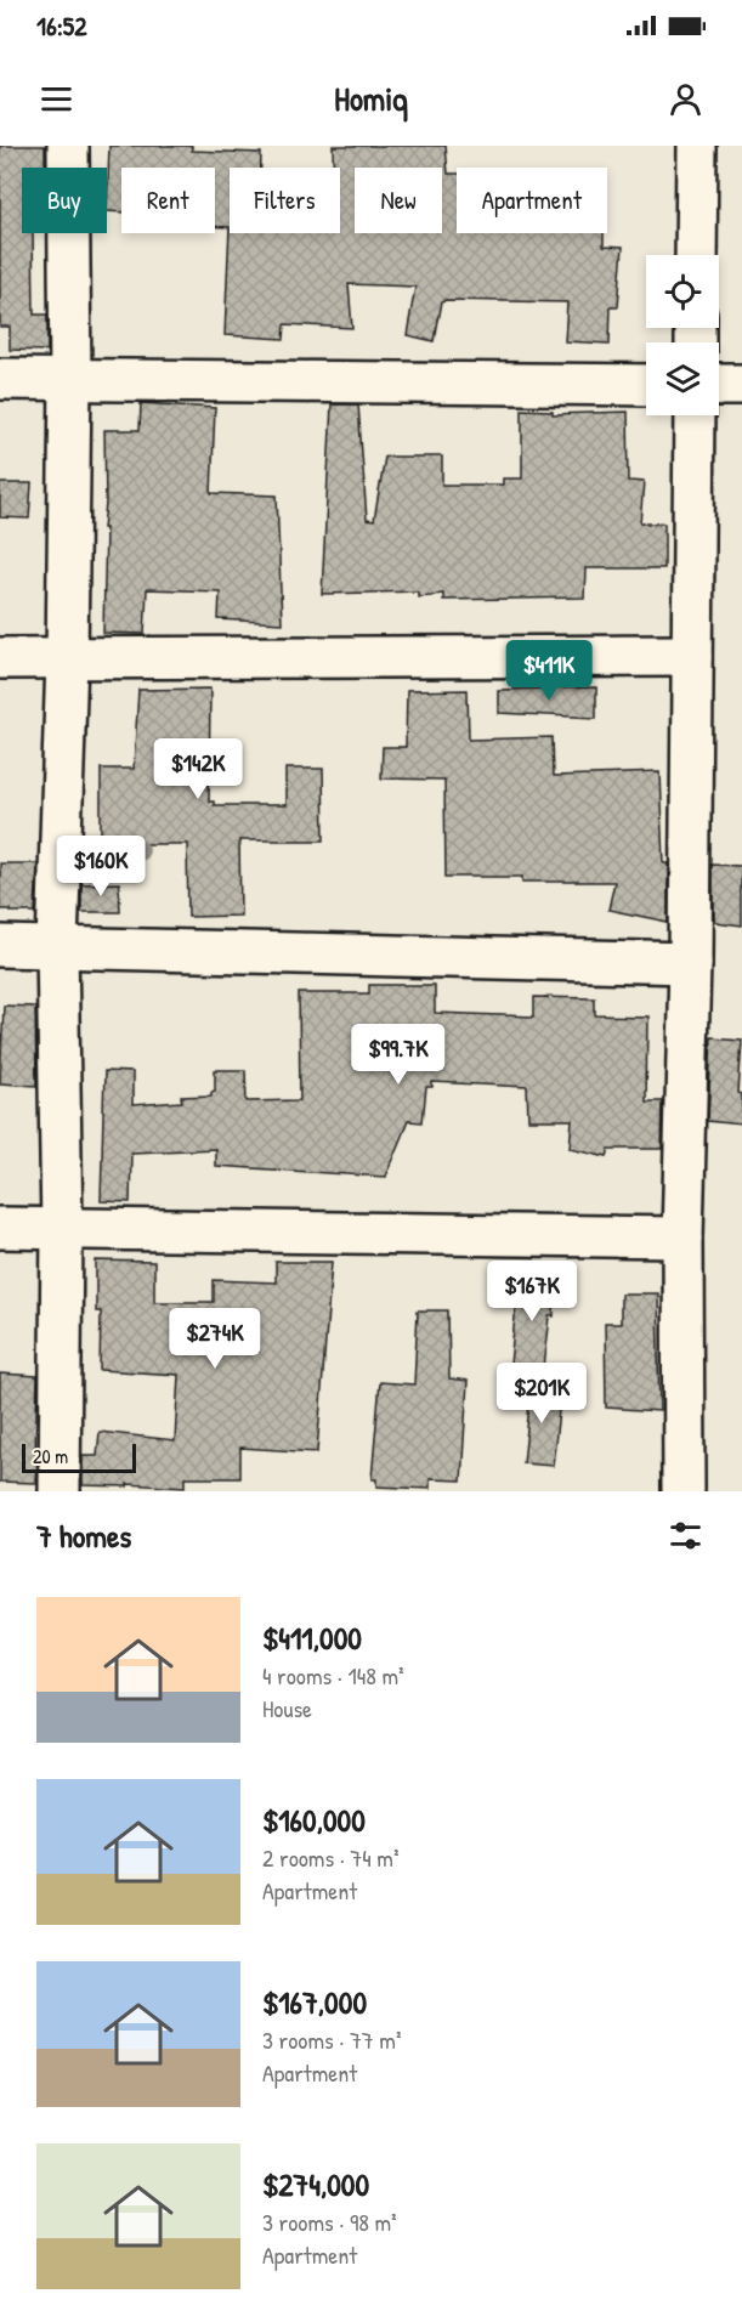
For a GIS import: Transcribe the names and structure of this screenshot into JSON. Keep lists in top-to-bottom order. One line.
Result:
{"scale_bar":"20 m","page":{"status":"16:52","header":"Homiq","chip":["Buy","Rent","Filters","New","Apartment"],"price":["$411K","$142K","$160K","$99.7K","$167K","$274K","$201K"],"scale":"20 m","heading":"7 homes","list":[{"name":"$411,000","note":"4 rooms · 148 m² · House"},{"name":"$160,000","note":"2 rooms · 74 m² · Apartment"},{"name":"$167,000","note":"3 rooms · 77 m² · Apartment"},{"name":"$274,000","note":"3 rooms · 98 m² · Apartment"}]}}
